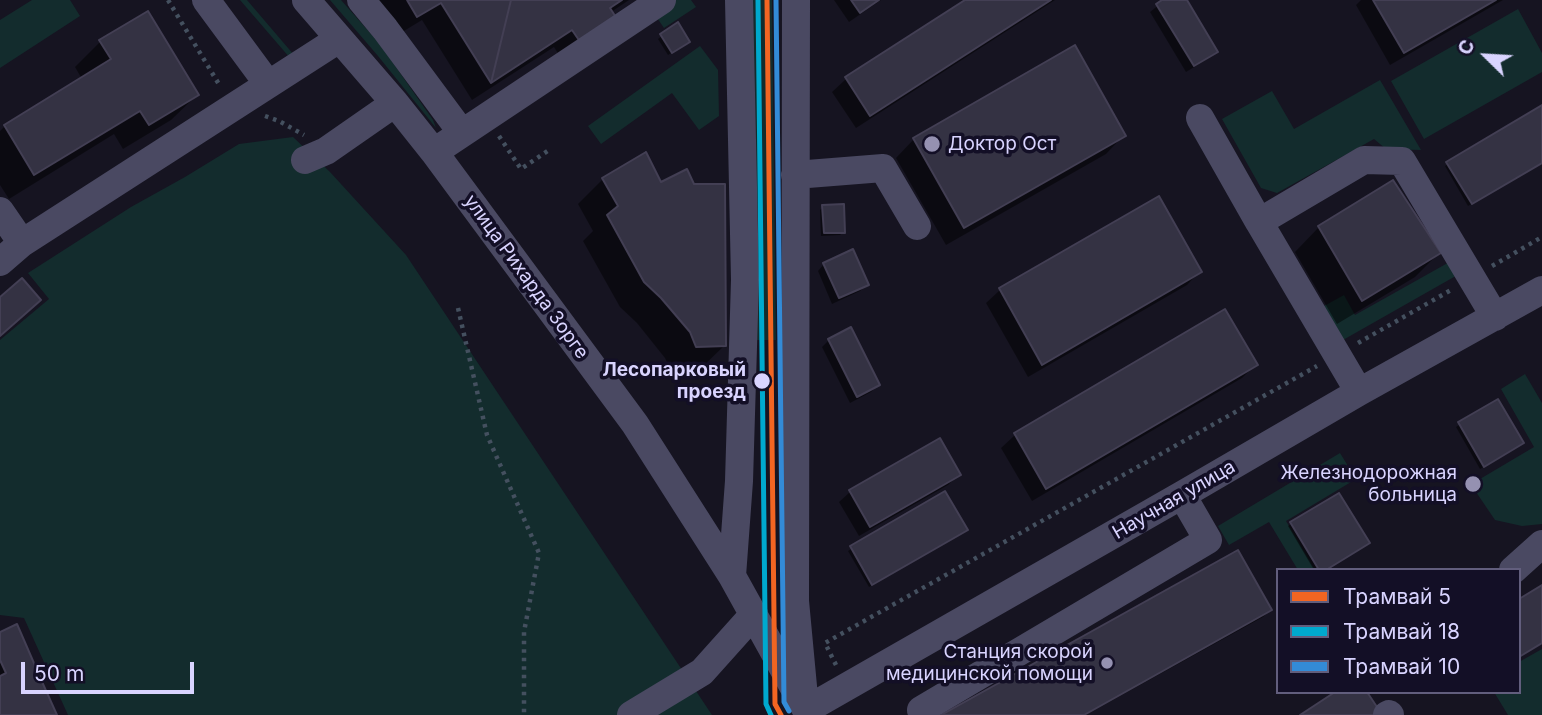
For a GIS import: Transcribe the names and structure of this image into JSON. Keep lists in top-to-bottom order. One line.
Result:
{"streets":{"street":["улица Рихарда Зорге","Научная улица"]},"crossings":[["улица Рихарда Зорге","Научная улица"]],"places":["Доктор Ост","Лесопарковый проезд","Железнодорожная больница","Станция скорой медицинской помощи"],"lines":["tram line 5","tram line 18","tram line 10"],"legend":["Трамвай 5","Трамвай 18","Трамвай 10"],"scale_bar":"50 m","north":"top left"}
